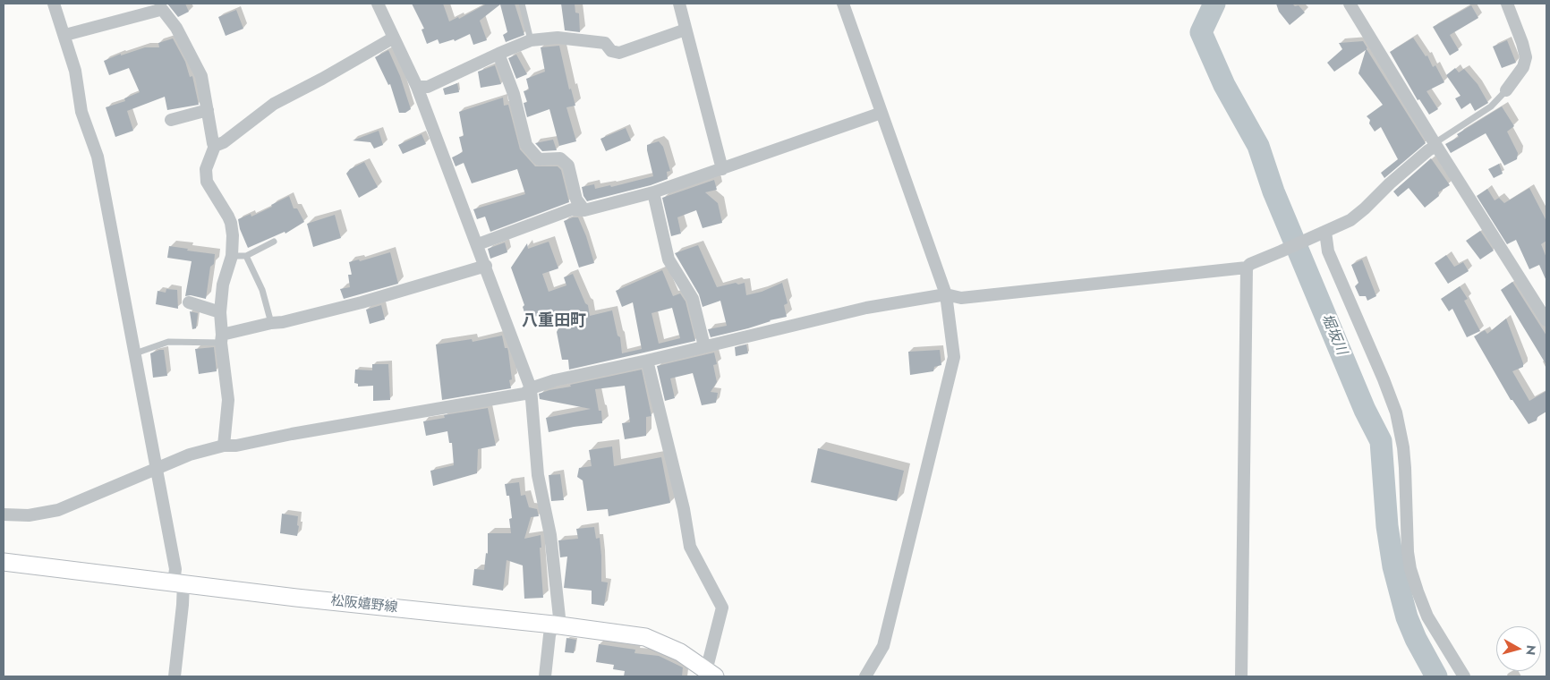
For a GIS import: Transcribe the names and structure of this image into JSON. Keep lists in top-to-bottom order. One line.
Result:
{"streets":{"main road":["松阪嬉野線"]},"districts":["八重田町"],"water":["堀坂川"],"north":"right"}
